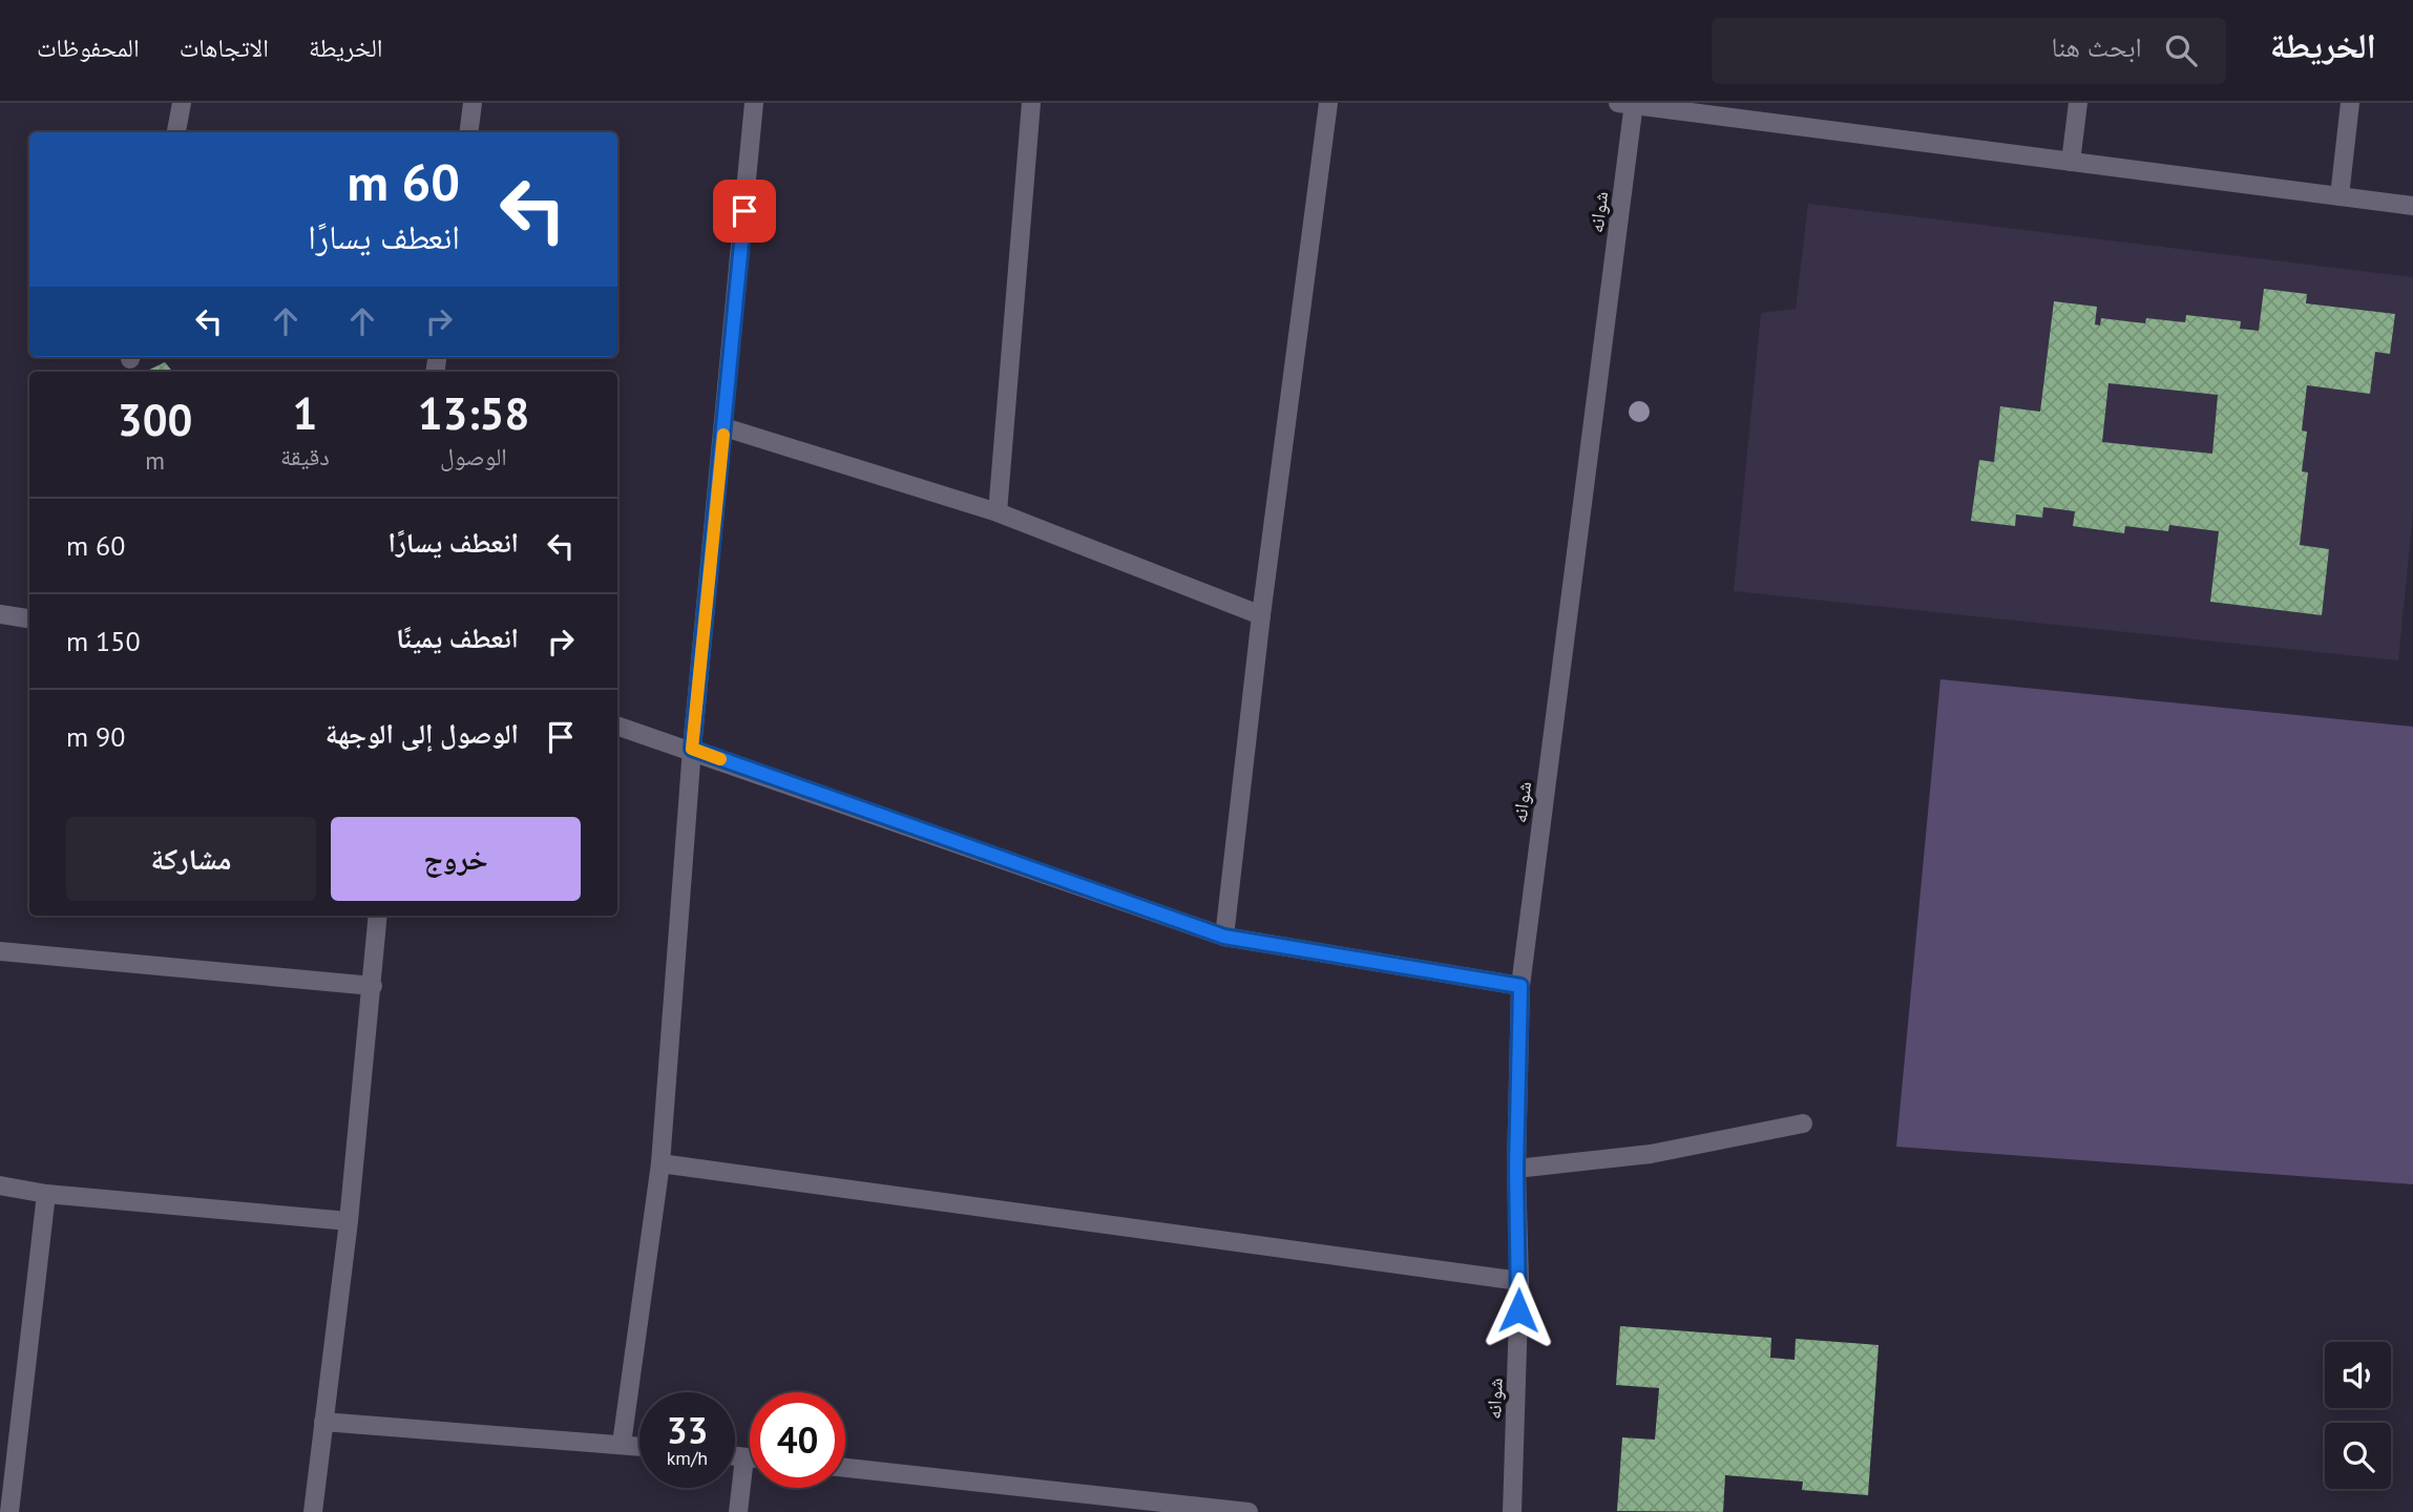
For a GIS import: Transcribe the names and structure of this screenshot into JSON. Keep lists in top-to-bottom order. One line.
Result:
{"streets":{"street":["شوانە"]},"page":{"header":"الخريطة","search":"ابحث هنا","nav":["الخريطة","الاتجاهات","المحفوظات"],"turn":["60 m","انعطف يسارًا"],"eta":["13:58","الوصول","1","دقيقة","300","m"],"list":[{"name":"انعطف يسارًا","value":"60 m"},{"name":"انعطف يمينًا","value":"150 m"},{"name":"الوصول إلى الوجهة","value":"90 m"}],"buttons":["خروج","مشاركة"],"speed":"33 km/h","limit":"40"}}
